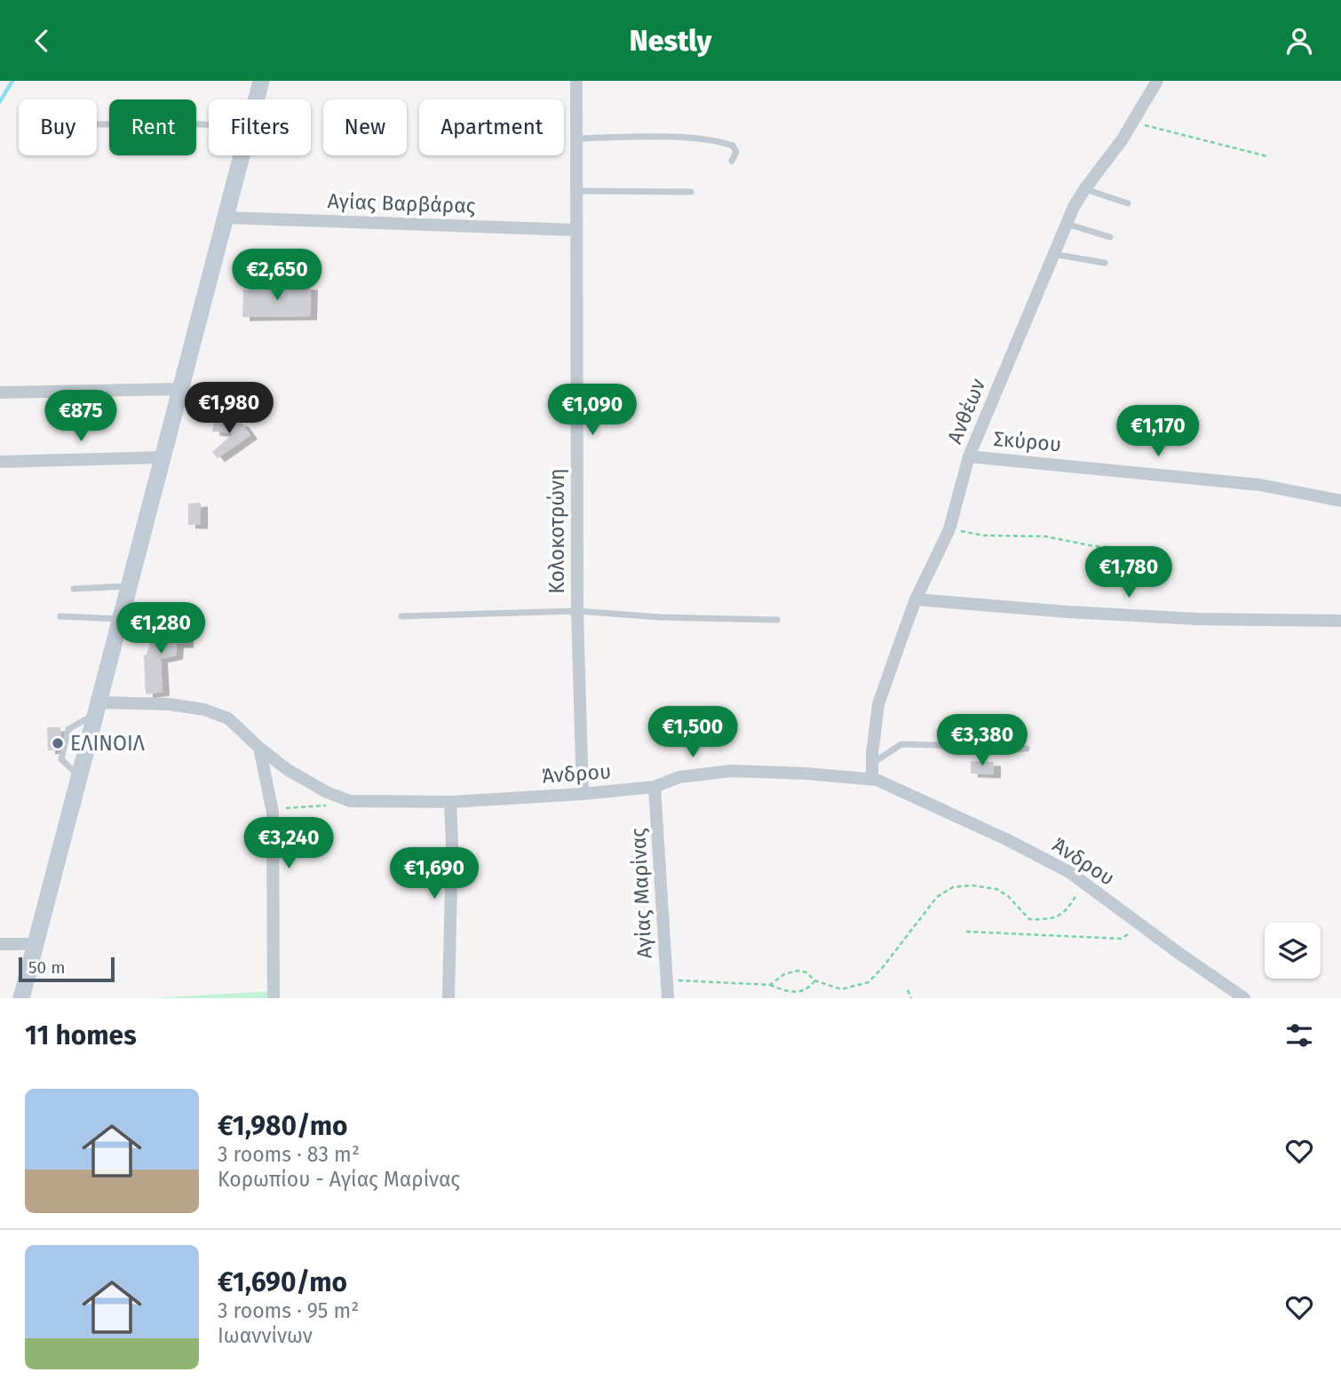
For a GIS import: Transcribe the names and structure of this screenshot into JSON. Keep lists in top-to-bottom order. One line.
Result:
{"streets":{"street":["Αγίας Βαρβάρας","Ανθέων","Σκύρου","Κολοκοτρώνη","Άνδρου","Αγίας Μαρίνας"]},"crossings":[["Αγίας Βαρβάρας","Κολοκοτρώνη"],["Ανθέων","Σκύρου"],["Ανθέων","Άνδρου"],["Κολοκοτρώνη","Άνδρου"],["Άνδρου","Αγίας Μαρίνας"]],"places":["ΕΛΙΝΟΙΛ"],"scale_bar":"50 m","page":{"header":"Nestly","chip":["Buy","Rent","Filters","New","Apartment"],"price":["€2,650","€1,980","€1,090","€875","€1,170","€1,780","€1,280","€1,500","€3,380","€3,240","€1,690"],"scale":"50 m","heading":"11 homes","list":[{"name":"€1,980/mo","note":"3 rooms · 83 m² · Κορωπίου - Αγίας Μαρίνας"},{"name":"€1,690/mo","note":"3 rooms · 95 m² · Ιωαννίνων"}]}}
